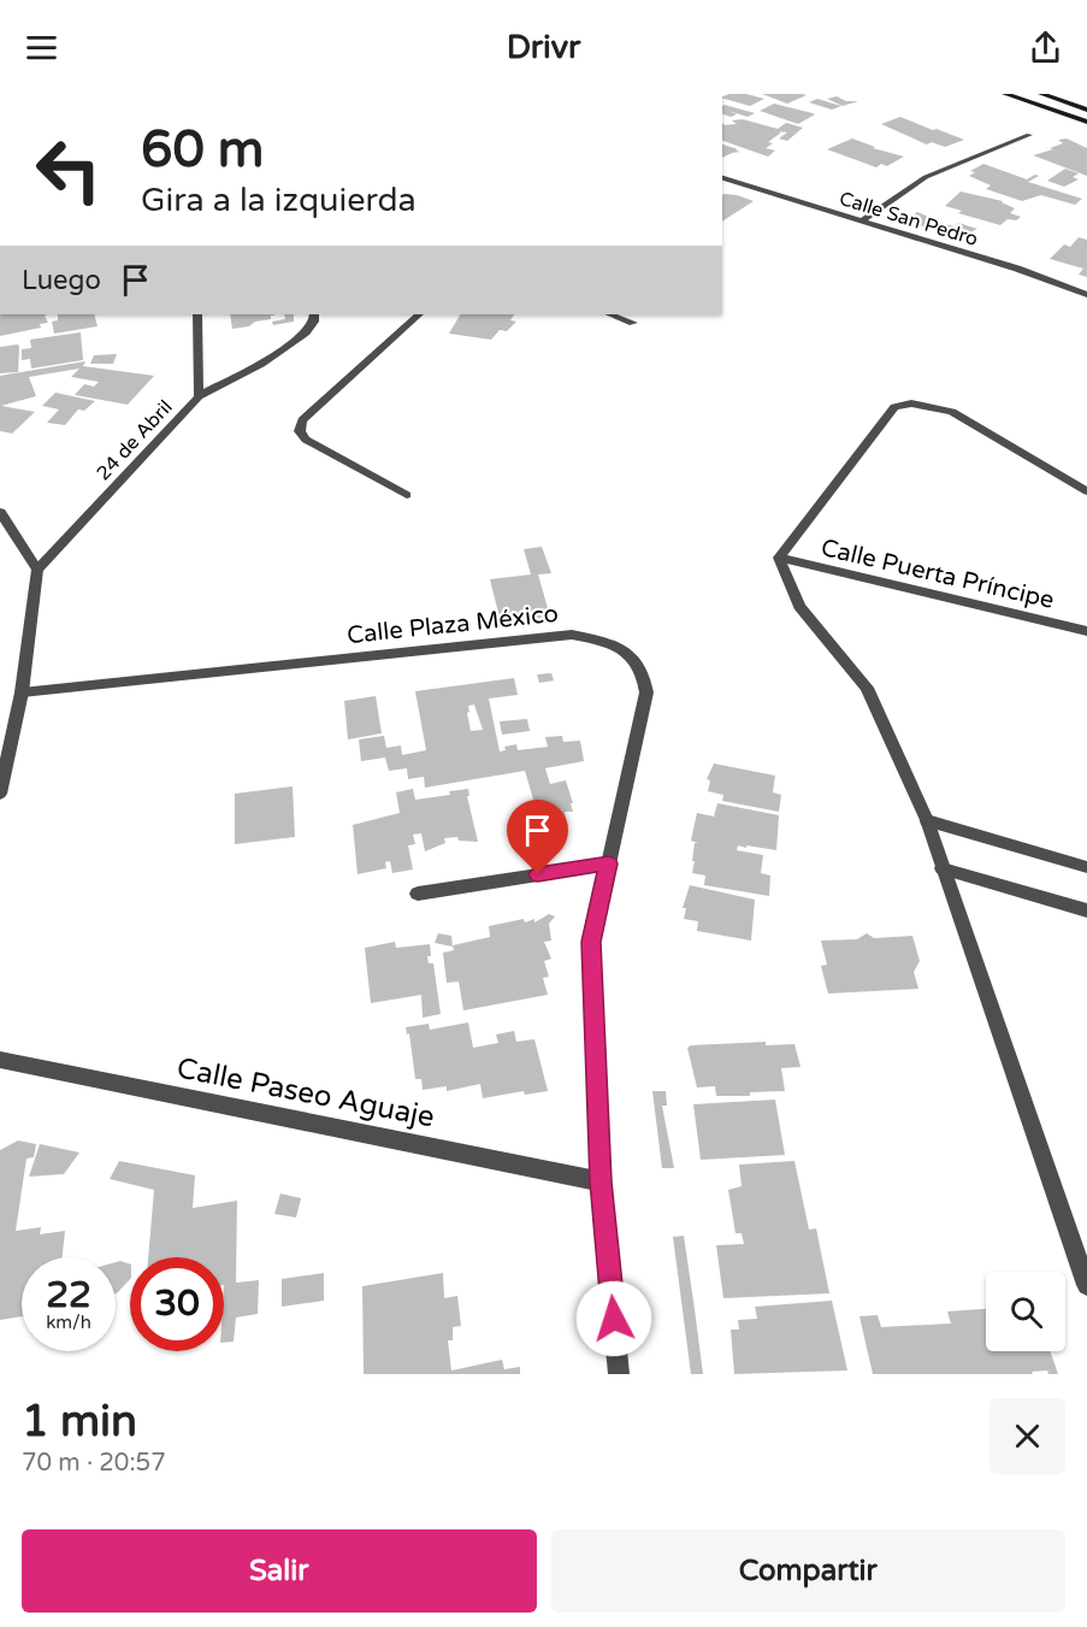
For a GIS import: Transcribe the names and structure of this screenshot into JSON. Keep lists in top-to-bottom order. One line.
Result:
{"streets":{"street":["Calle San Pedro","24 de Abril","Calle Puerta Príncipe","Calle Plaza México","Calle Paseo Aguaje"]},"crossings":[["Calle Plaza México","Calle Paseo Aguaje"]],"page":{"header":"Drivr","turn":["60 m","Gira a la izquierda"],"then":"Luego","speed":"22 km/h","limit":"30","heading":["1 min","70 m · 20:57"],"buttons":["Salir","Compartir"]}}
